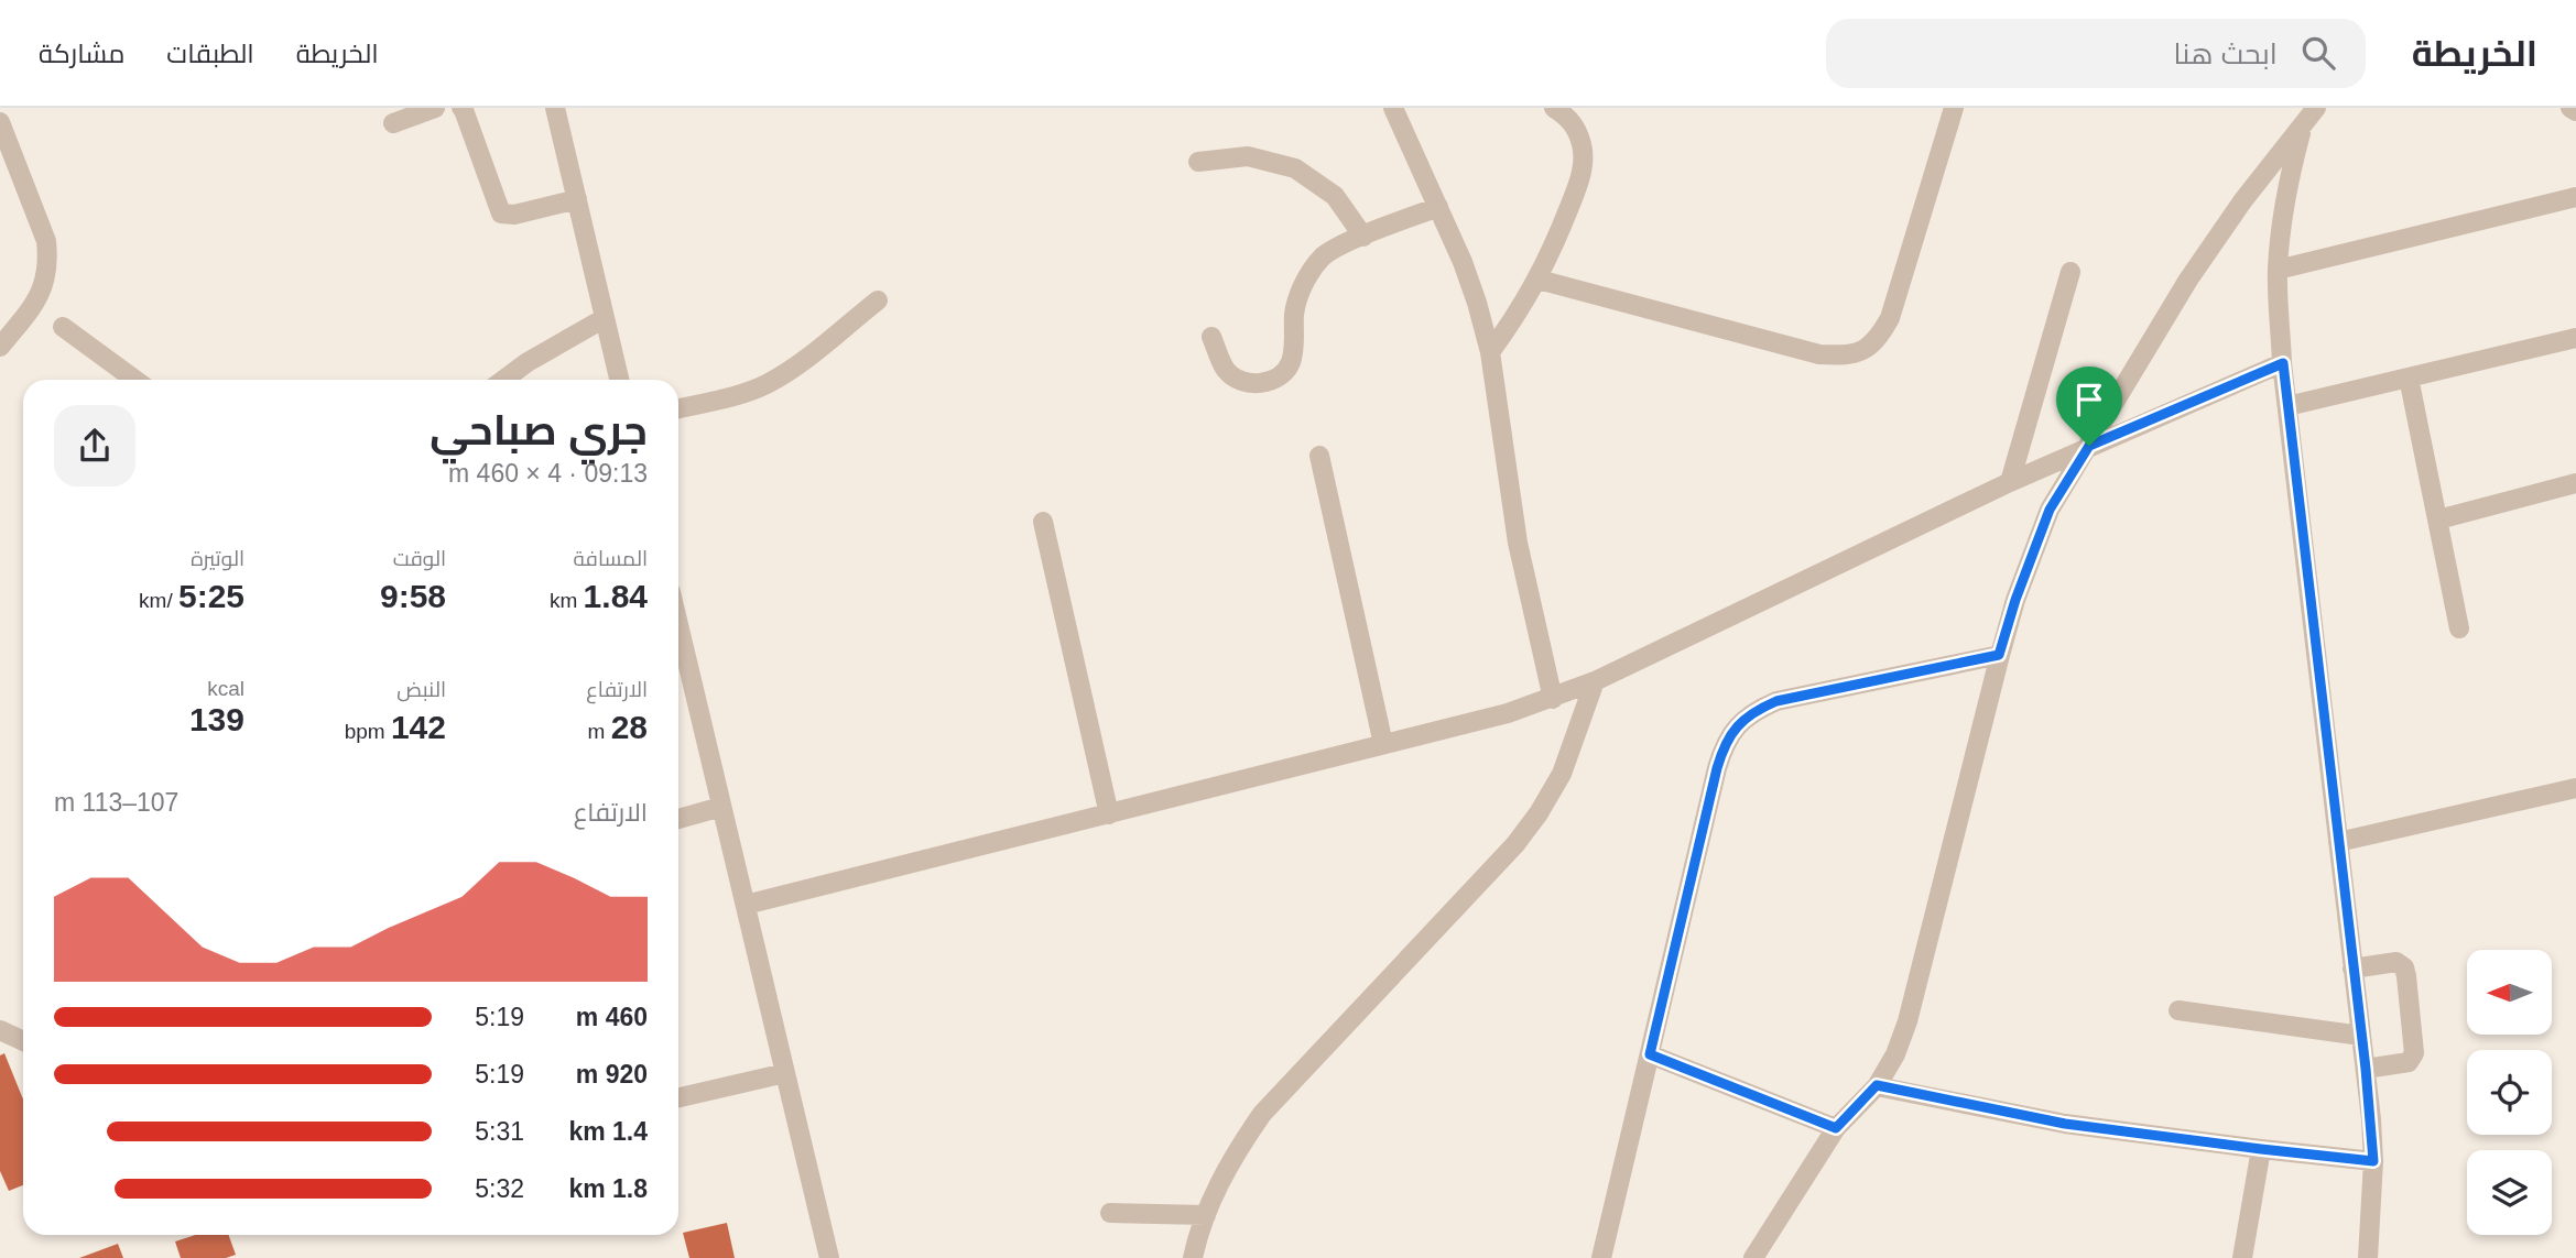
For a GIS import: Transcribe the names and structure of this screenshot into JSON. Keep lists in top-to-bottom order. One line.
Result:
{"north":"left","page":{"header":"الخريطة","search":"ابحث هنا","nav":["الخريطة","الطبقات","مشاركة"],"heading":["جري صباحي","09:13 · 4 × 460 m"],"stats":[["المسافة","1.84 km"],["الوقت","9:58"],["الوتيرة","5:25 /km"],["الارتفاع","28 m"],["النبض","142 bpm"],["kcal","139"]],"chart":["الارتفاع","107–113 m"],"list":[{"name":"460 m","note":"5:19"},{"name":"920 m","note":"5:19"},{"name":"1.4 km","note":"5:31"},{"name":"1.8 km","note":"5:32"}]}}
